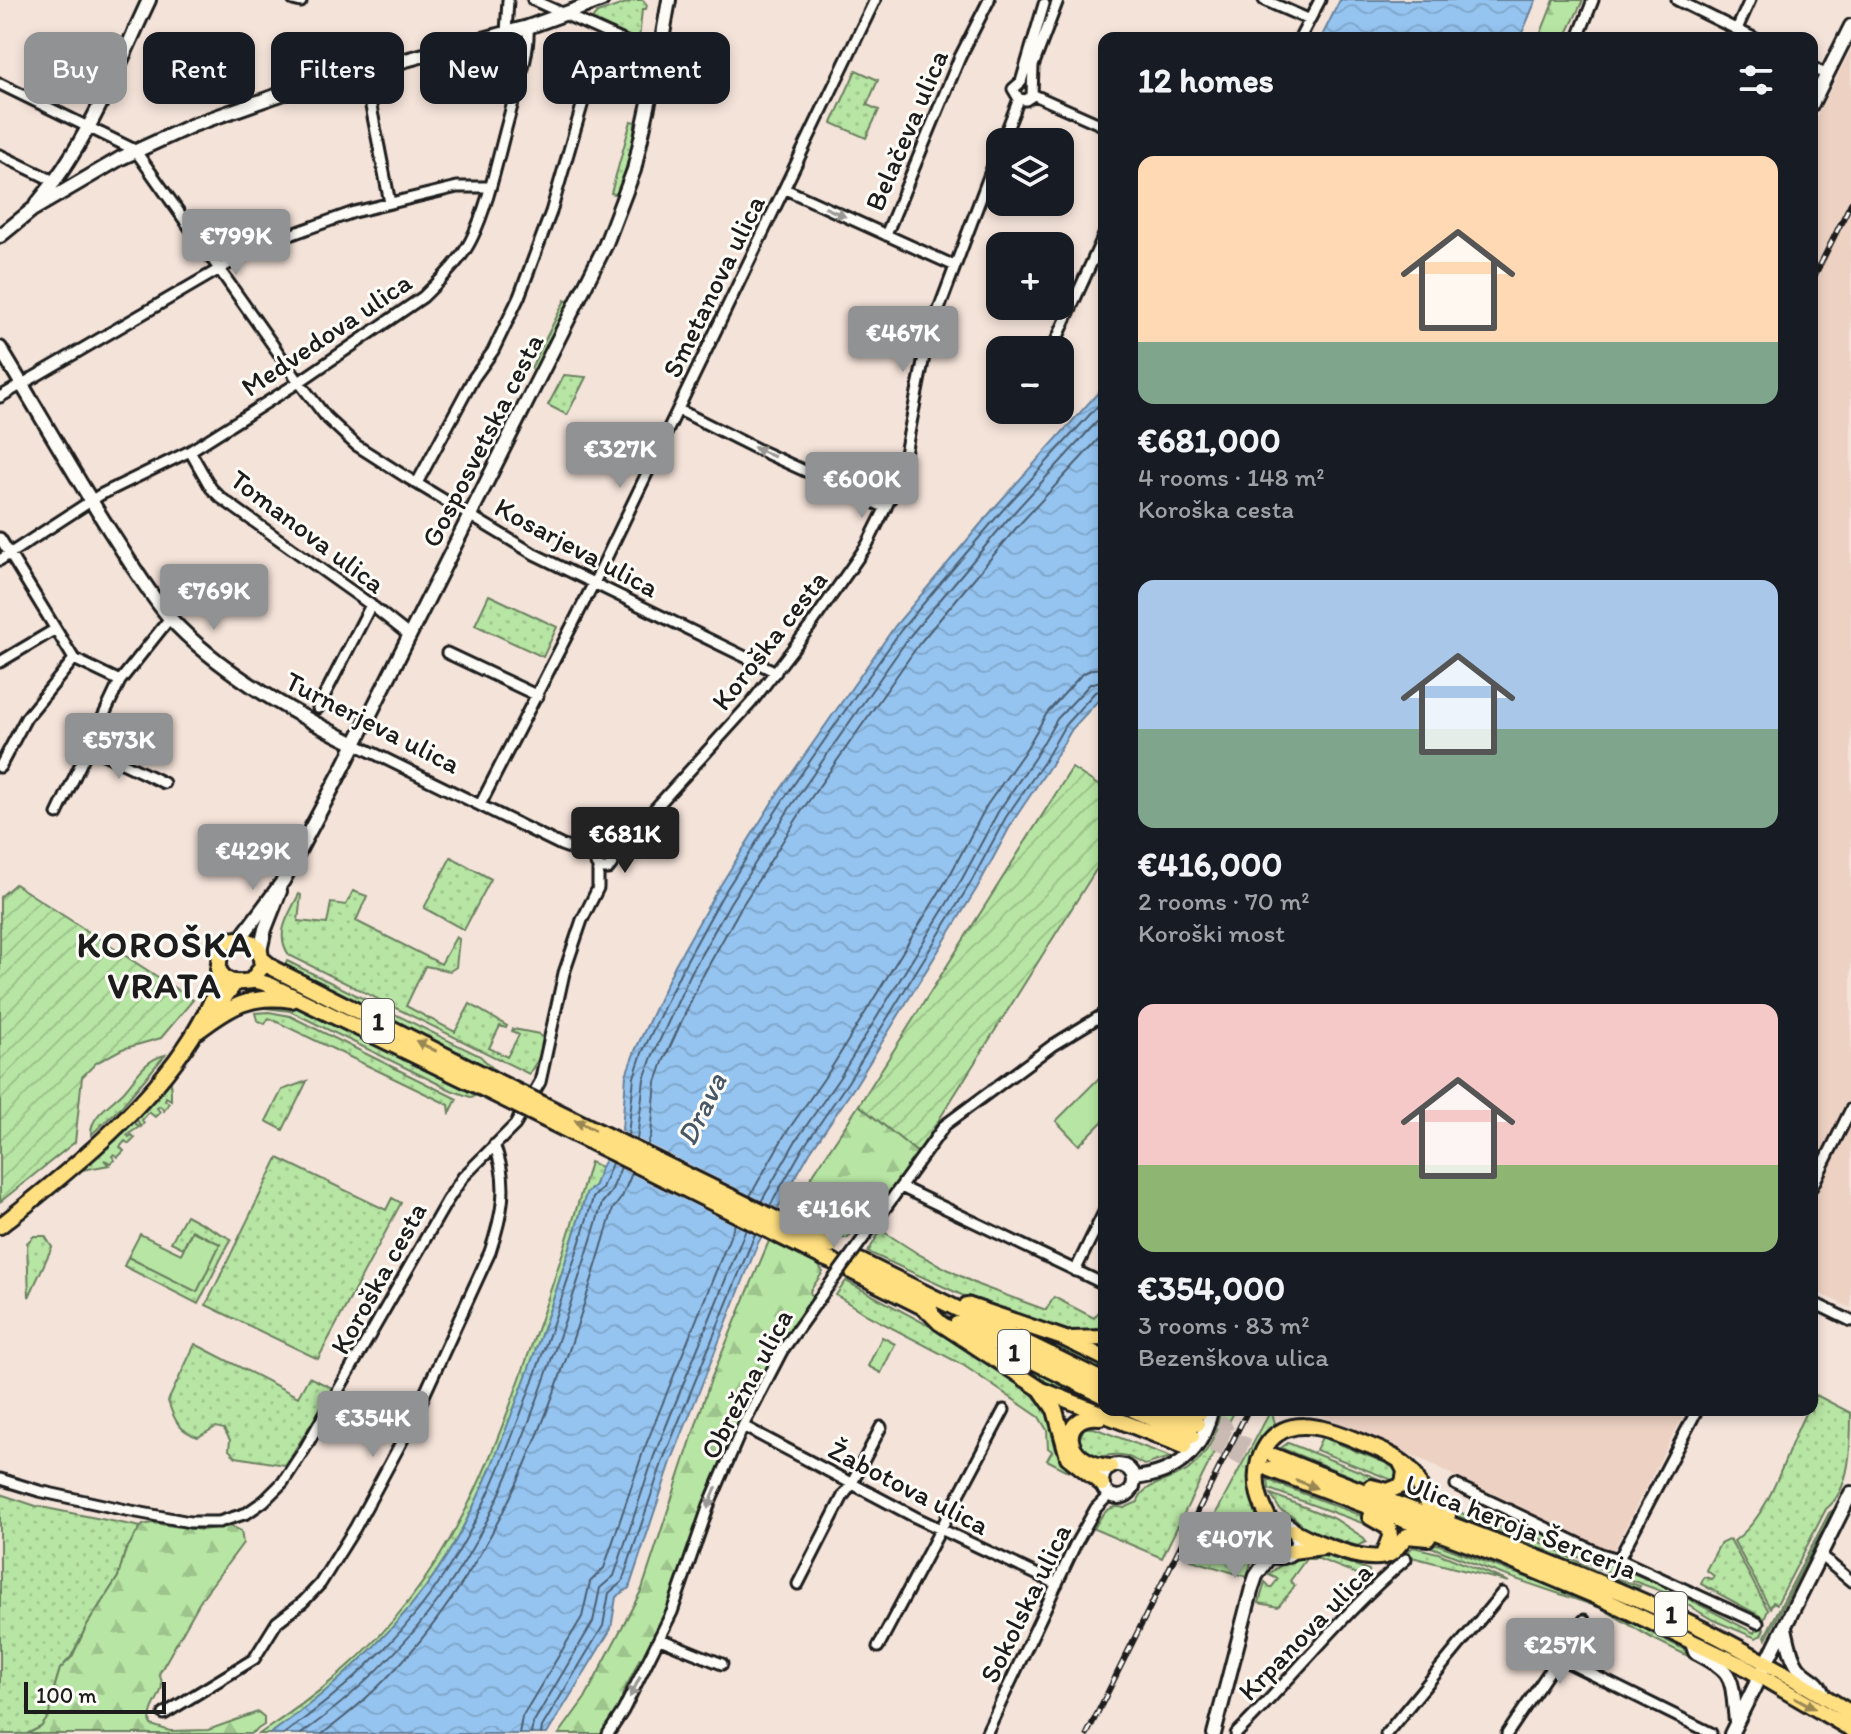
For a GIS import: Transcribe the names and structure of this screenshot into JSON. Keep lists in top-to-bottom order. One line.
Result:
{"streets":{"main road":["1","Ulica heroja Šercerja"],"street":["Belačeva ulica","Smetanova ulica","Medvedova ulica","Gosposvetska cesta","Tomanova ulica","Kosarjeva ulica","Koroška cesta","Turnerjeva ulica","Obrežna ulica","Žabotova ulica","Sokolska ulica","Krpanova ulica"]},"crossings":[["Smetanova ulica","Kosarjeva ulica"],["Smetanova ulica","Turnerjeva ulica"],["Medvedova ulica","Tomanova ulica"],["Medvedova ulica","Kosarjeva ulica"],["Medvedova ulica","Turnerjeva ulica"],["Gosposvetska cesta","Tomanova ulica"],["Gosposvetska cesta","Kosarjeva ulica"],["Gosposvetska cesta","Turnerjeva ulica"],["Kosarjeva ulica","Koroška cesta"],["Koroška cesta","Turnerjeva ulica"],["1","Ulica heroja Šercerja"],["Obrežna ulica","Žabotova ulica"],["Žabotova ulica","Sokolska ulica"]],"one_way":["Obrežna ulica"],"districts":["KOROŠKA VRATA"],"water":["Drava"],"scale_bar":"100 m","page":{"chip":["Buy","Rent","Filters","New","Apartment"],"heading":"12 homes","map_buttons":["+","−"],"list":[{"name":"€681,000","note":"4 rooms · 148 m² · Koroška cesta"},{"name":"€416,000","note":"2 rooms · 70 m² · Koroški most"},{"name":"€354,000","note":"3 rooms · 83 m² · Bezenškova ulica"}],"price":["€799K","€467K","€327K","€600K","€769K","€573K","€681K","€429K","€416K","€354K","€407K","€257K"],"scale":"100 m"}}
